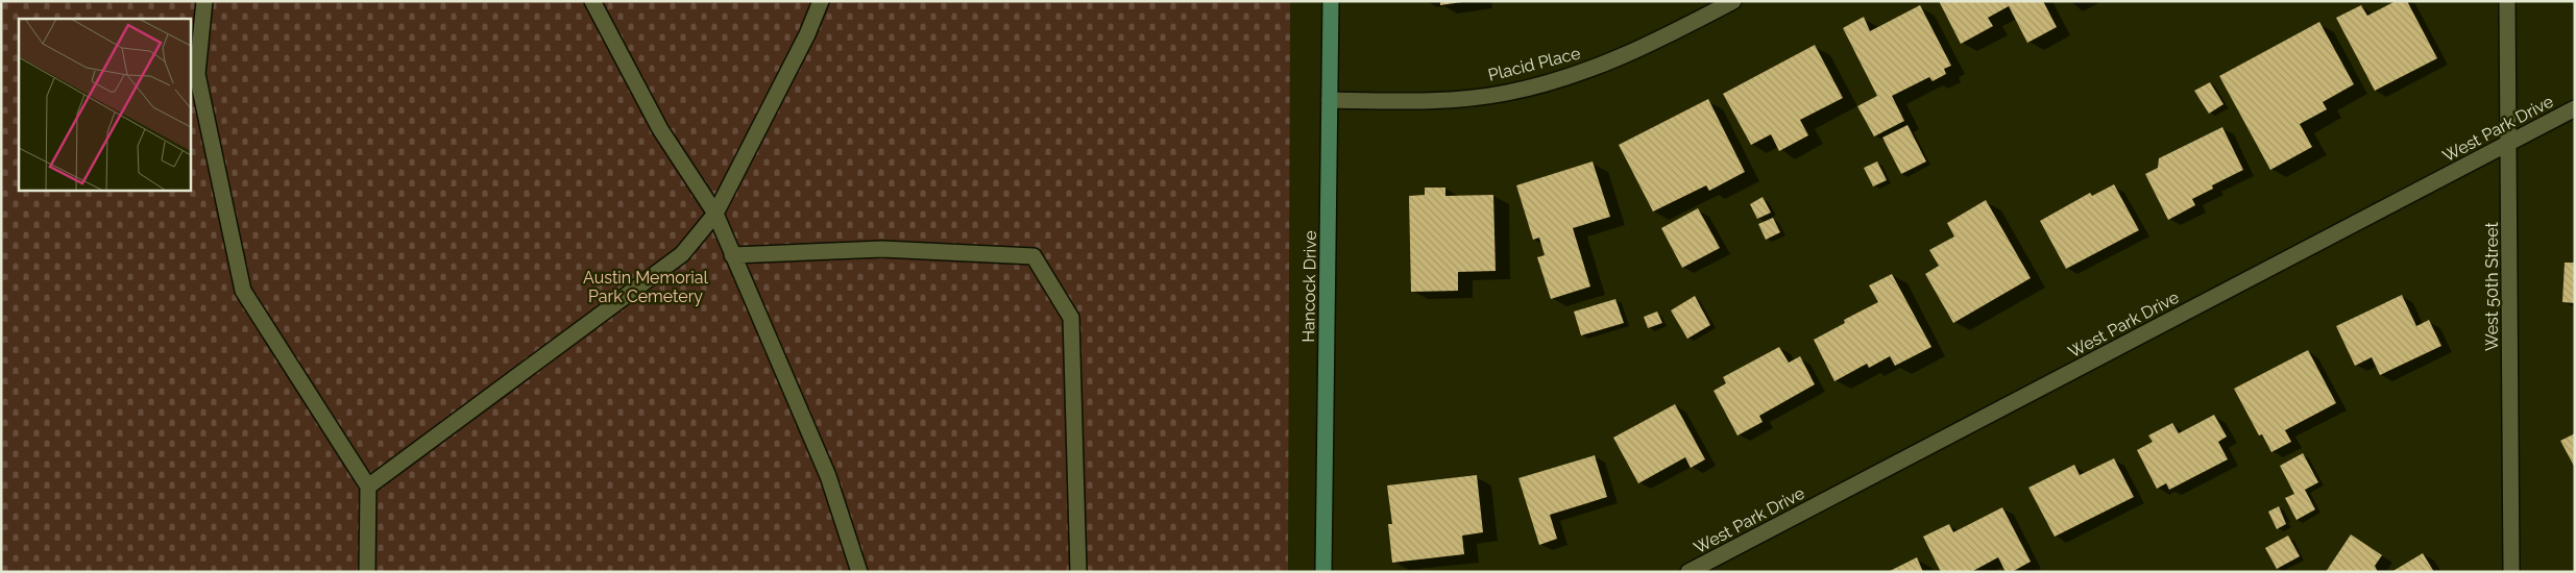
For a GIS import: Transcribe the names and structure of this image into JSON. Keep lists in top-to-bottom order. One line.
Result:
{"streets":{"street":["Placid Place","West Park Drive","Hancock Drive","West 50th Street"]},"crossings":[["Placid Place","Hancock Drive"],["West Park Drive","West 50th Street"]],"parks":["Austin Memorial Park Cemetery"]}
